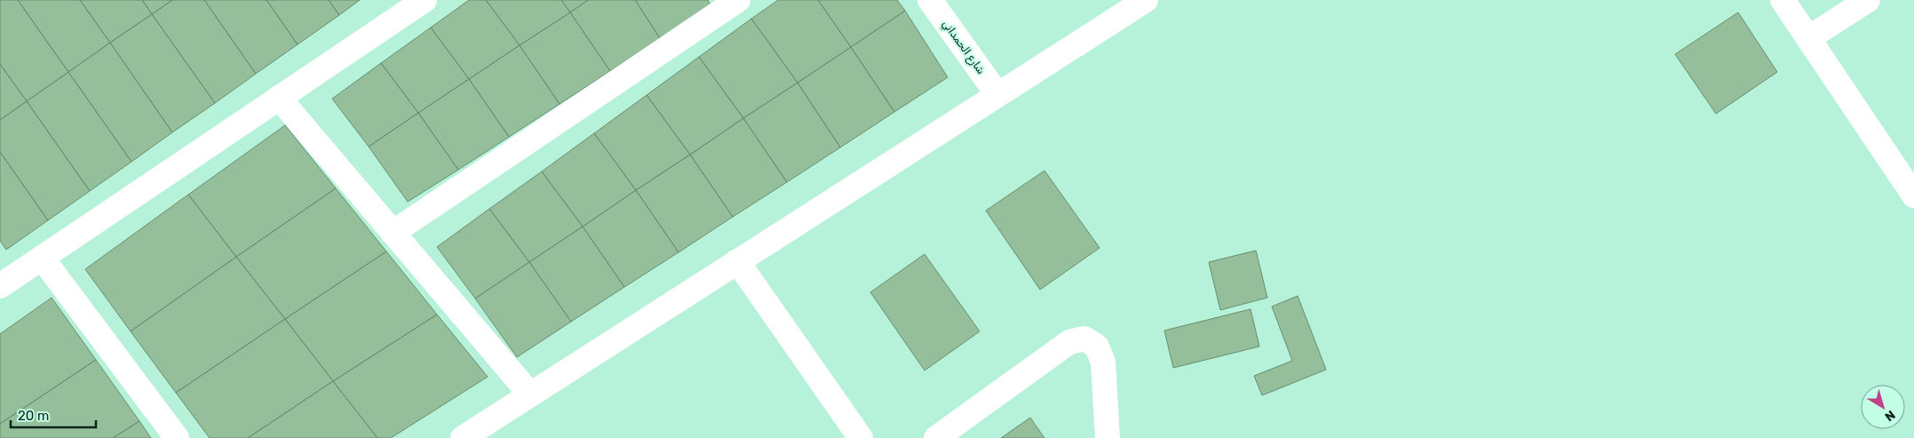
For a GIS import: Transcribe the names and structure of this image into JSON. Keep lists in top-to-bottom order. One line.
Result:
{"streets":{"street":["شارع الحمداني"]},"scale_bar":"20 m","north":"bottom right"}
